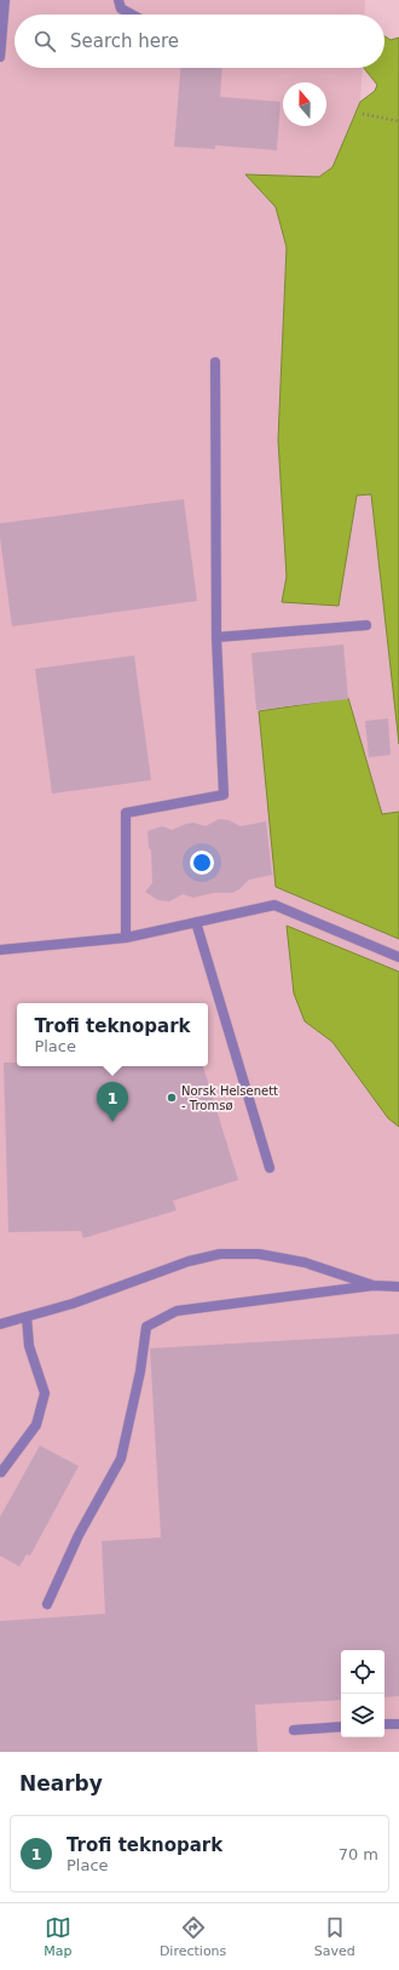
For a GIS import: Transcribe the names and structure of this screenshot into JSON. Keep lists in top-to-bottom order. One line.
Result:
{"places":["Norsk Helsenett - Tromsø"],"north":"top","page":{"search":"Search here","popup":["Trofi teknopark","Place"],"pins":"1","heading":"Nearby","list":[{"mark":"1","name":"Trofi teknopark","note":"Place","value":"70 m"}],"nav":["Map","Directions","Saved"]}}
